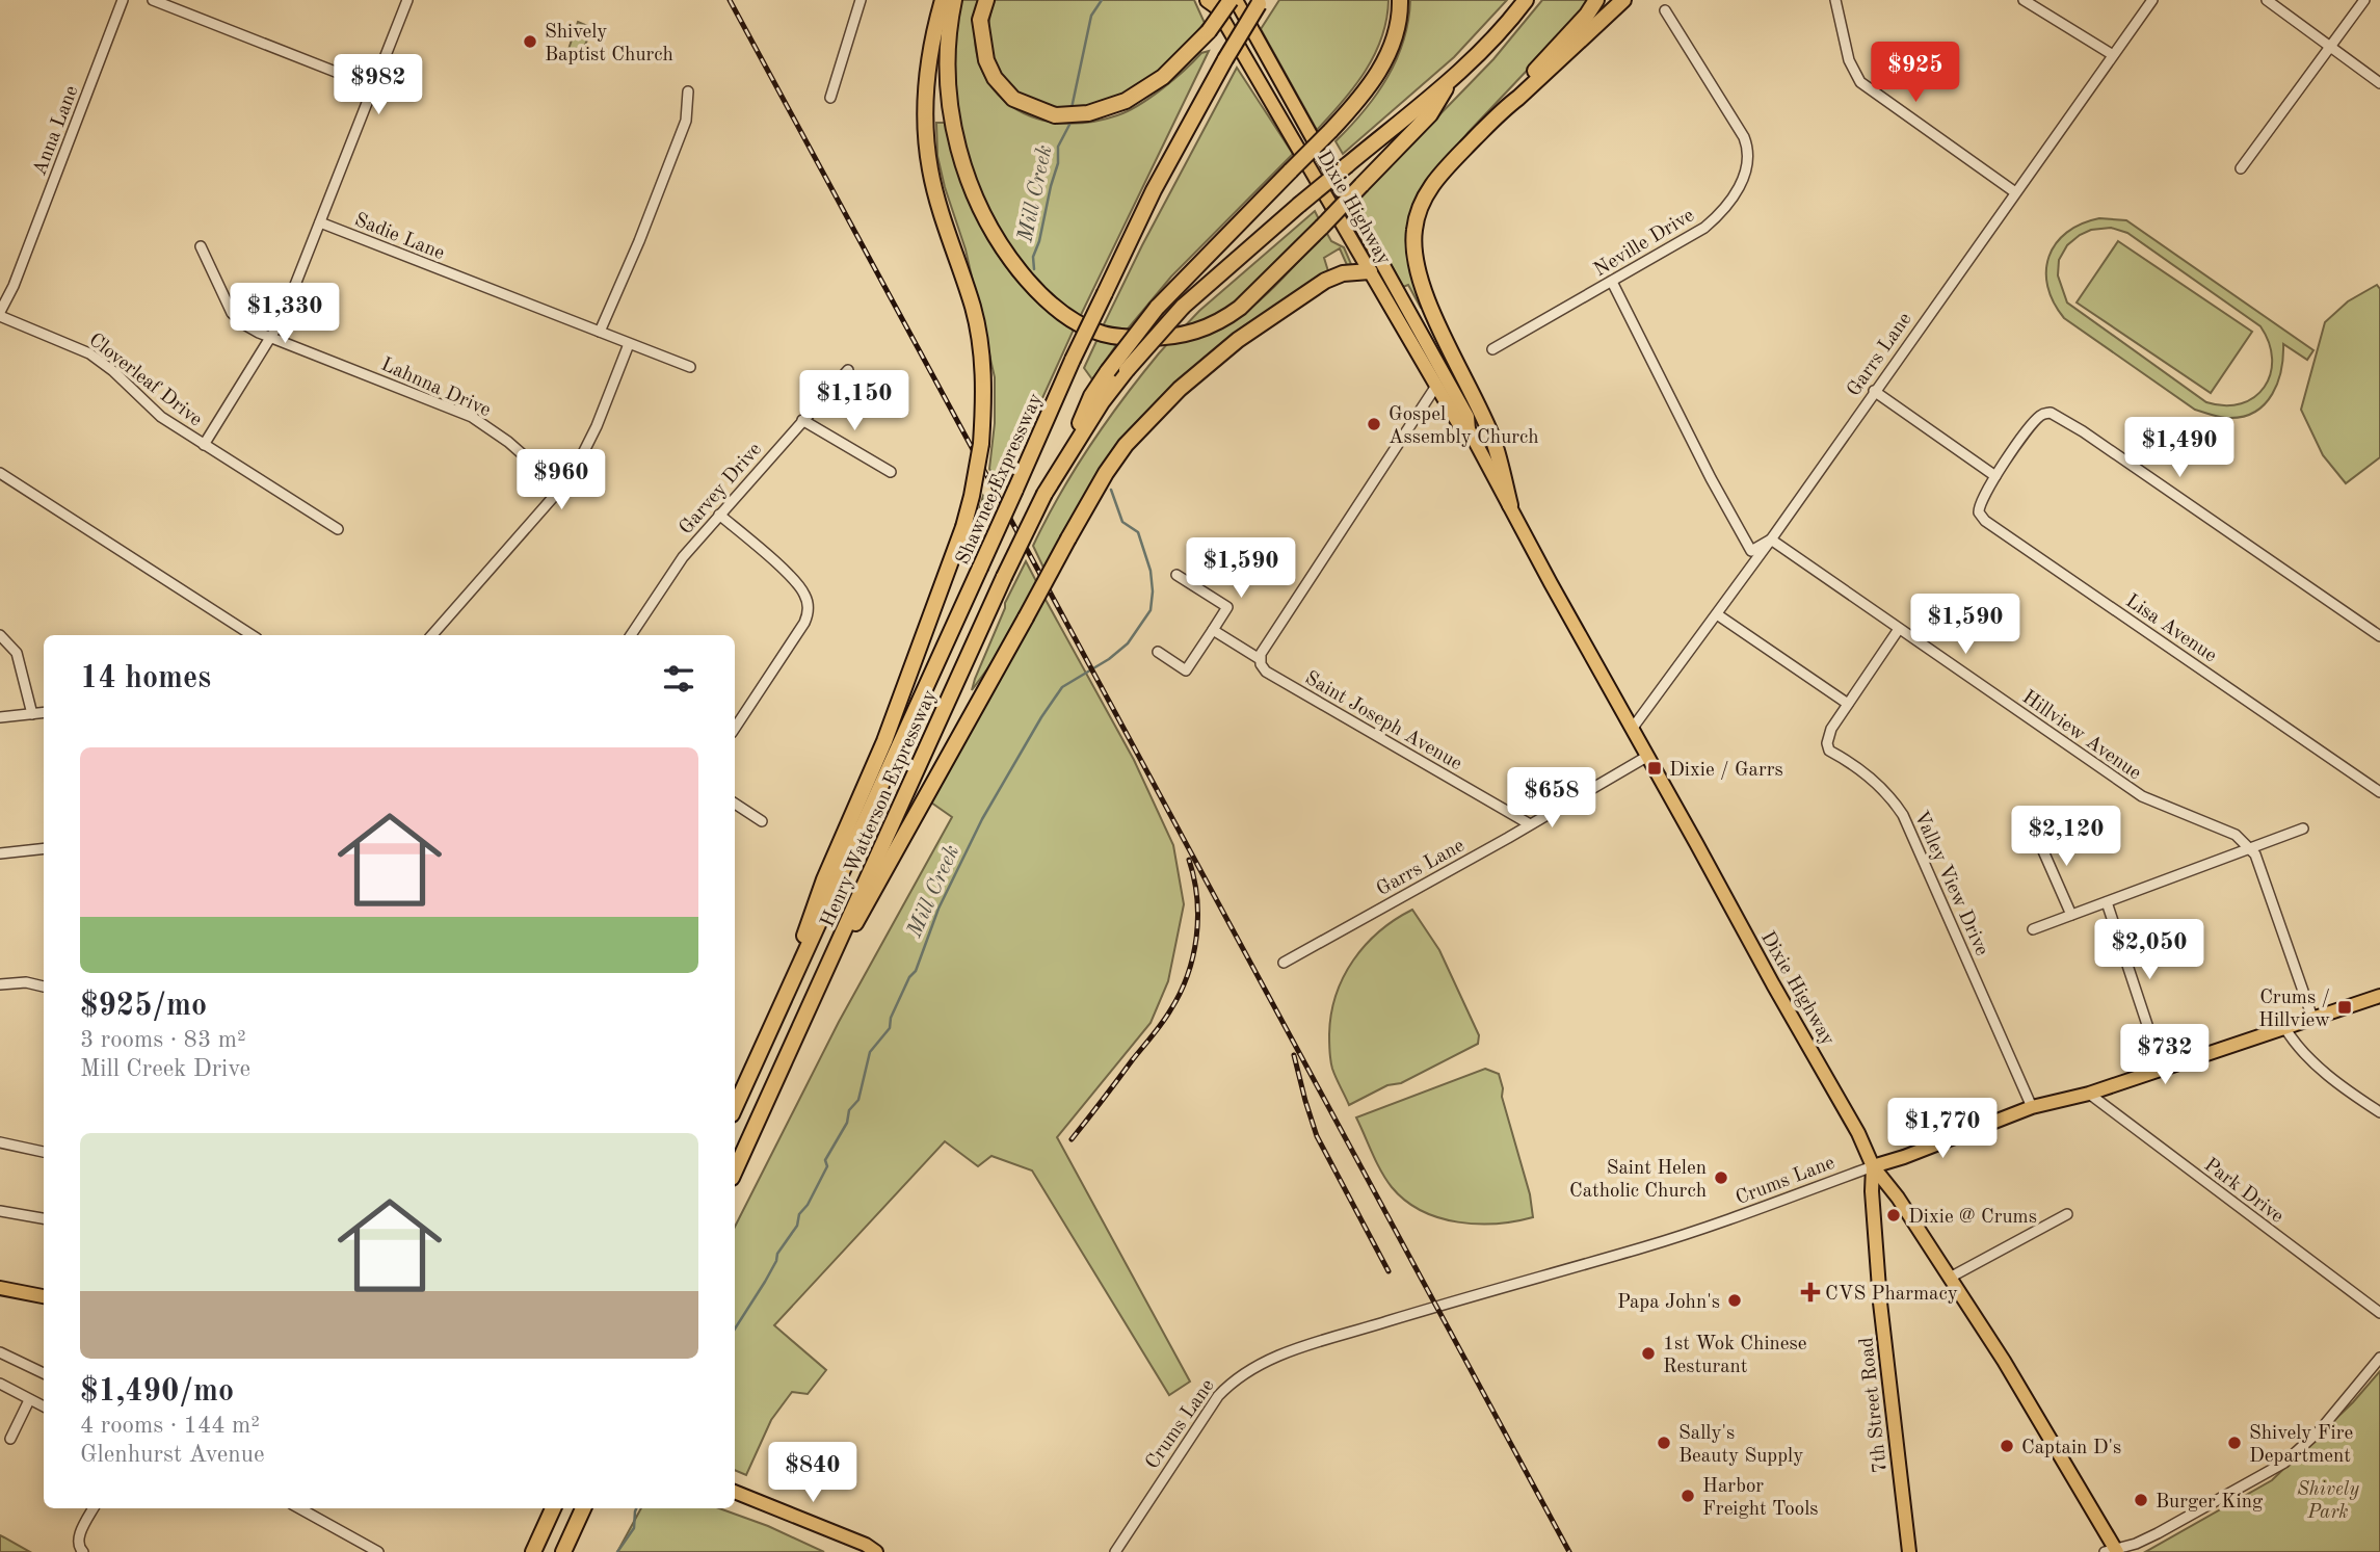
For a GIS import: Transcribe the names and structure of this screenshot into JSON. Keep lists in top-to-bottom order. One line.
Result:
{"streets":{"highway":["Shawnee Expressway","Henry Watterson Expressway"],"main road":["Dixie Highway","Crums Lane","7th Street Road"],"street":["Anna Lane","Sadie Lane","Neville Drive","Garrs Lane","Cloverleaf Drive","Lahnna Drive","Garvey Drive","Lisa Avenue","Saint Joseph Avenue","Hillview Avenue","Valley View Drive","Park Drive"]},"crossings":[["Anna Lane","Cloverleaf Drive"],["Dixie Highway","Garrs Lane"],["Dixie Highway","Crums Lane"],["Dixie Highway","7th Street Road"],["Garrs Lane","Saint Joseph Avenue"],["Garrs Lane","Hillview Avenue"],["Hillview Avenue","Valley View Drive"],["Valley View Drive","Crums Lane"],["Crums Lane","Park Drive"],["Crums Lane","7th Street Road"]],"water":["Mill Creek"],"parks":["Shively Park"],"places":{"other":["Shively Baptist Church","Gospel Assembly Church","Saint Helen Catholic Church","Dixie @ Crums","Papa John's","1st Wok Chinese Resturant","Sally's Beauty Supply","Shively Fire Department","Captain D's","Harbor Freight Tools","Burger King"],"transit":["Dixie / Garrs","Crums / Hillview"],"health":["CVS Pharmacy"]},"page":{"price":["$925","$982","$1,330","$1,150","$1,490","$960","$1,590","$1,590","$658","$2,120","$2,050","$732","$1,770","$840"],"heading":"14 homes","list":[{"name":"$925/mo","note":"3 rooms · 83 m² · Mill Creek Drive"},{"name":"$1,490/mo","note":"4 rooms · 144 m² · Glenhurst Avenue"}]}}
